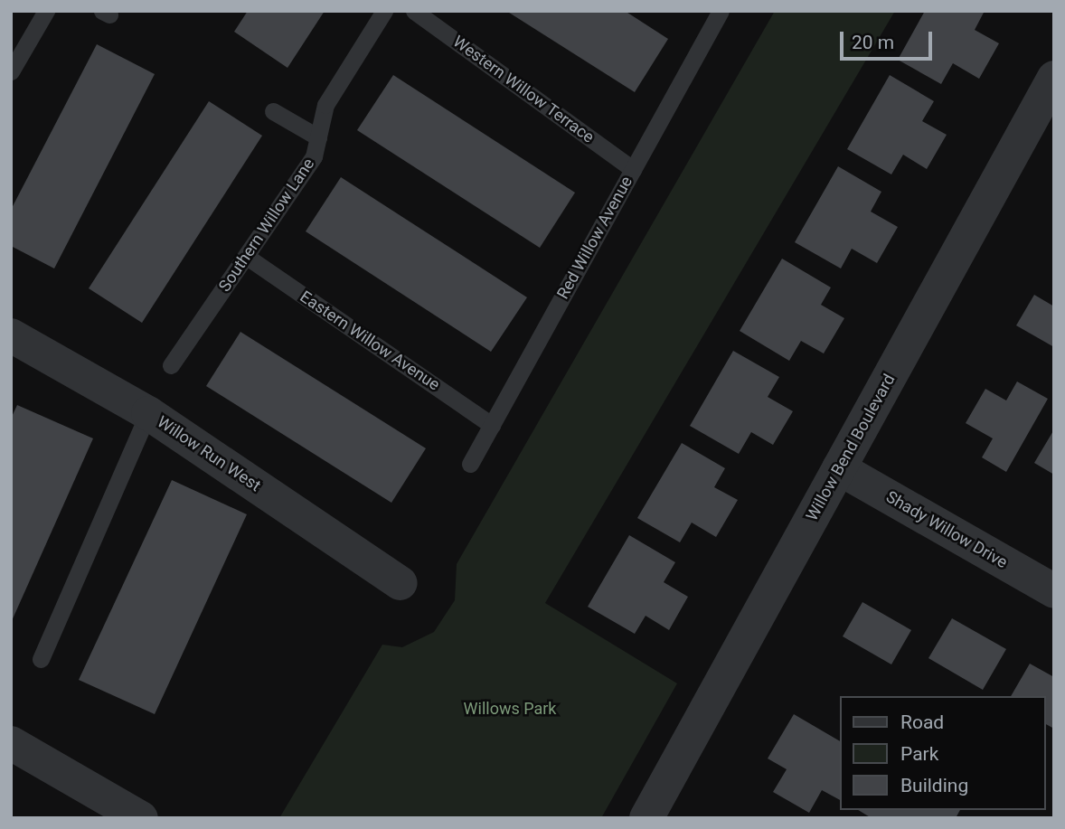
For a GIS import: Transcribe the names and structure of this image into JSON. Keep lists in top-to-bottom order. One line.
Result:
{"streets":{"street":["Willow Bend Boulevard","Willow Run West","Shady Willow Drive"],"lane":["Western Willow Terrace","Southern Willow Lane","Red Willow Avenue","Eastern Willow Avenue"]},"crossings":[["Western Willow Terrace","Red Willow Avenue"],["Southern Willow Lane","Eastern Willow Avenue"],["Red Willow Avenue","Eastern Willow Avenue"],["Willow Bend Boulevard","Shady Willow Drive"]],"parks":["Willows Park"],"legend":["Road","Park","Building"],"scale_bar":"20 m"}
